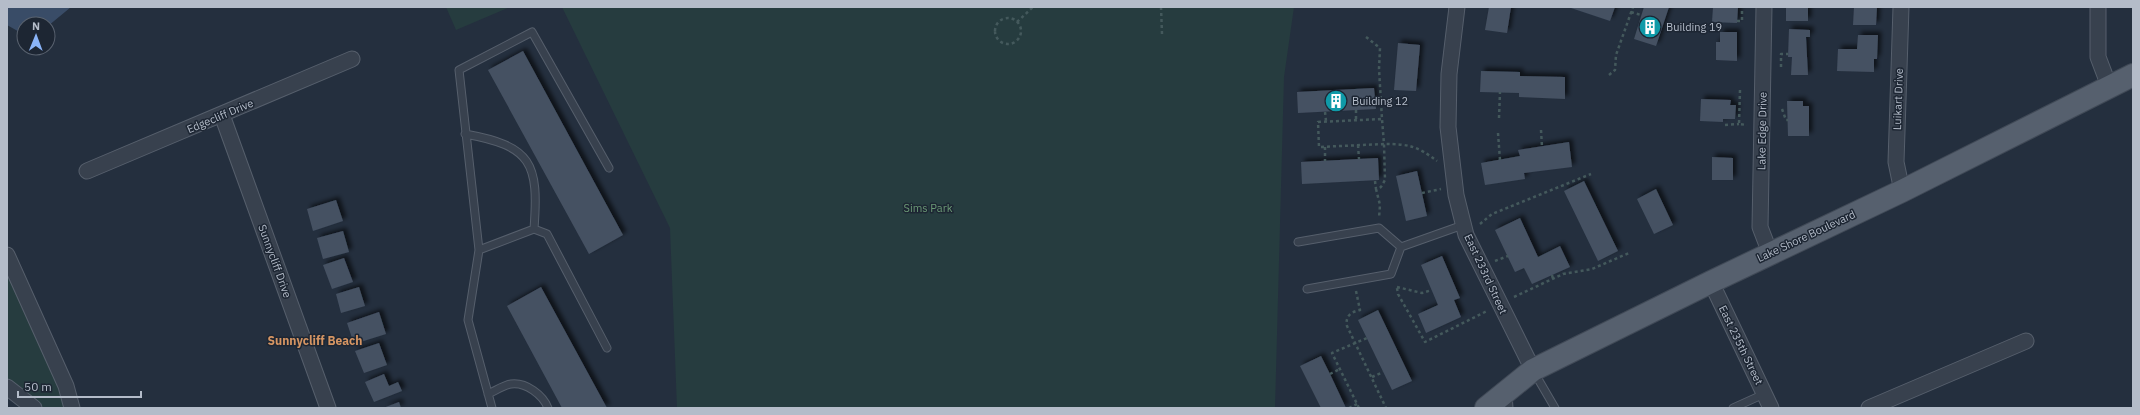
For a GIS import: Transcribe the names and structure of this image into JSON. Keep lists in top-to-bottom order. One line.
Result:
{"streets":{"main road":["Lake Shore Boulevard"],"street":["Luikart Drive","Edgecliff Drive","Lake Edge Drive","Sunnycliff Drive","East 233rd Street","East 235th Street"]},"crossings":[["Luikart Drive","Lake Shore Boulevard"],["Edgecliff Drive","Sunnycliff Drive"],["Lake Edge Drive","Lake Shore Boulevard"],["Lake Shore Boulevard","East 233rd Street"],["Lake Shore Boulevard","East 235th Street"]],"districts":["Sunnycliff Beach"],"parks":["Sims Park"],"places":{"building":["Building 19","Building 12"]},"scale_bar":"50 m","north":"top"}
